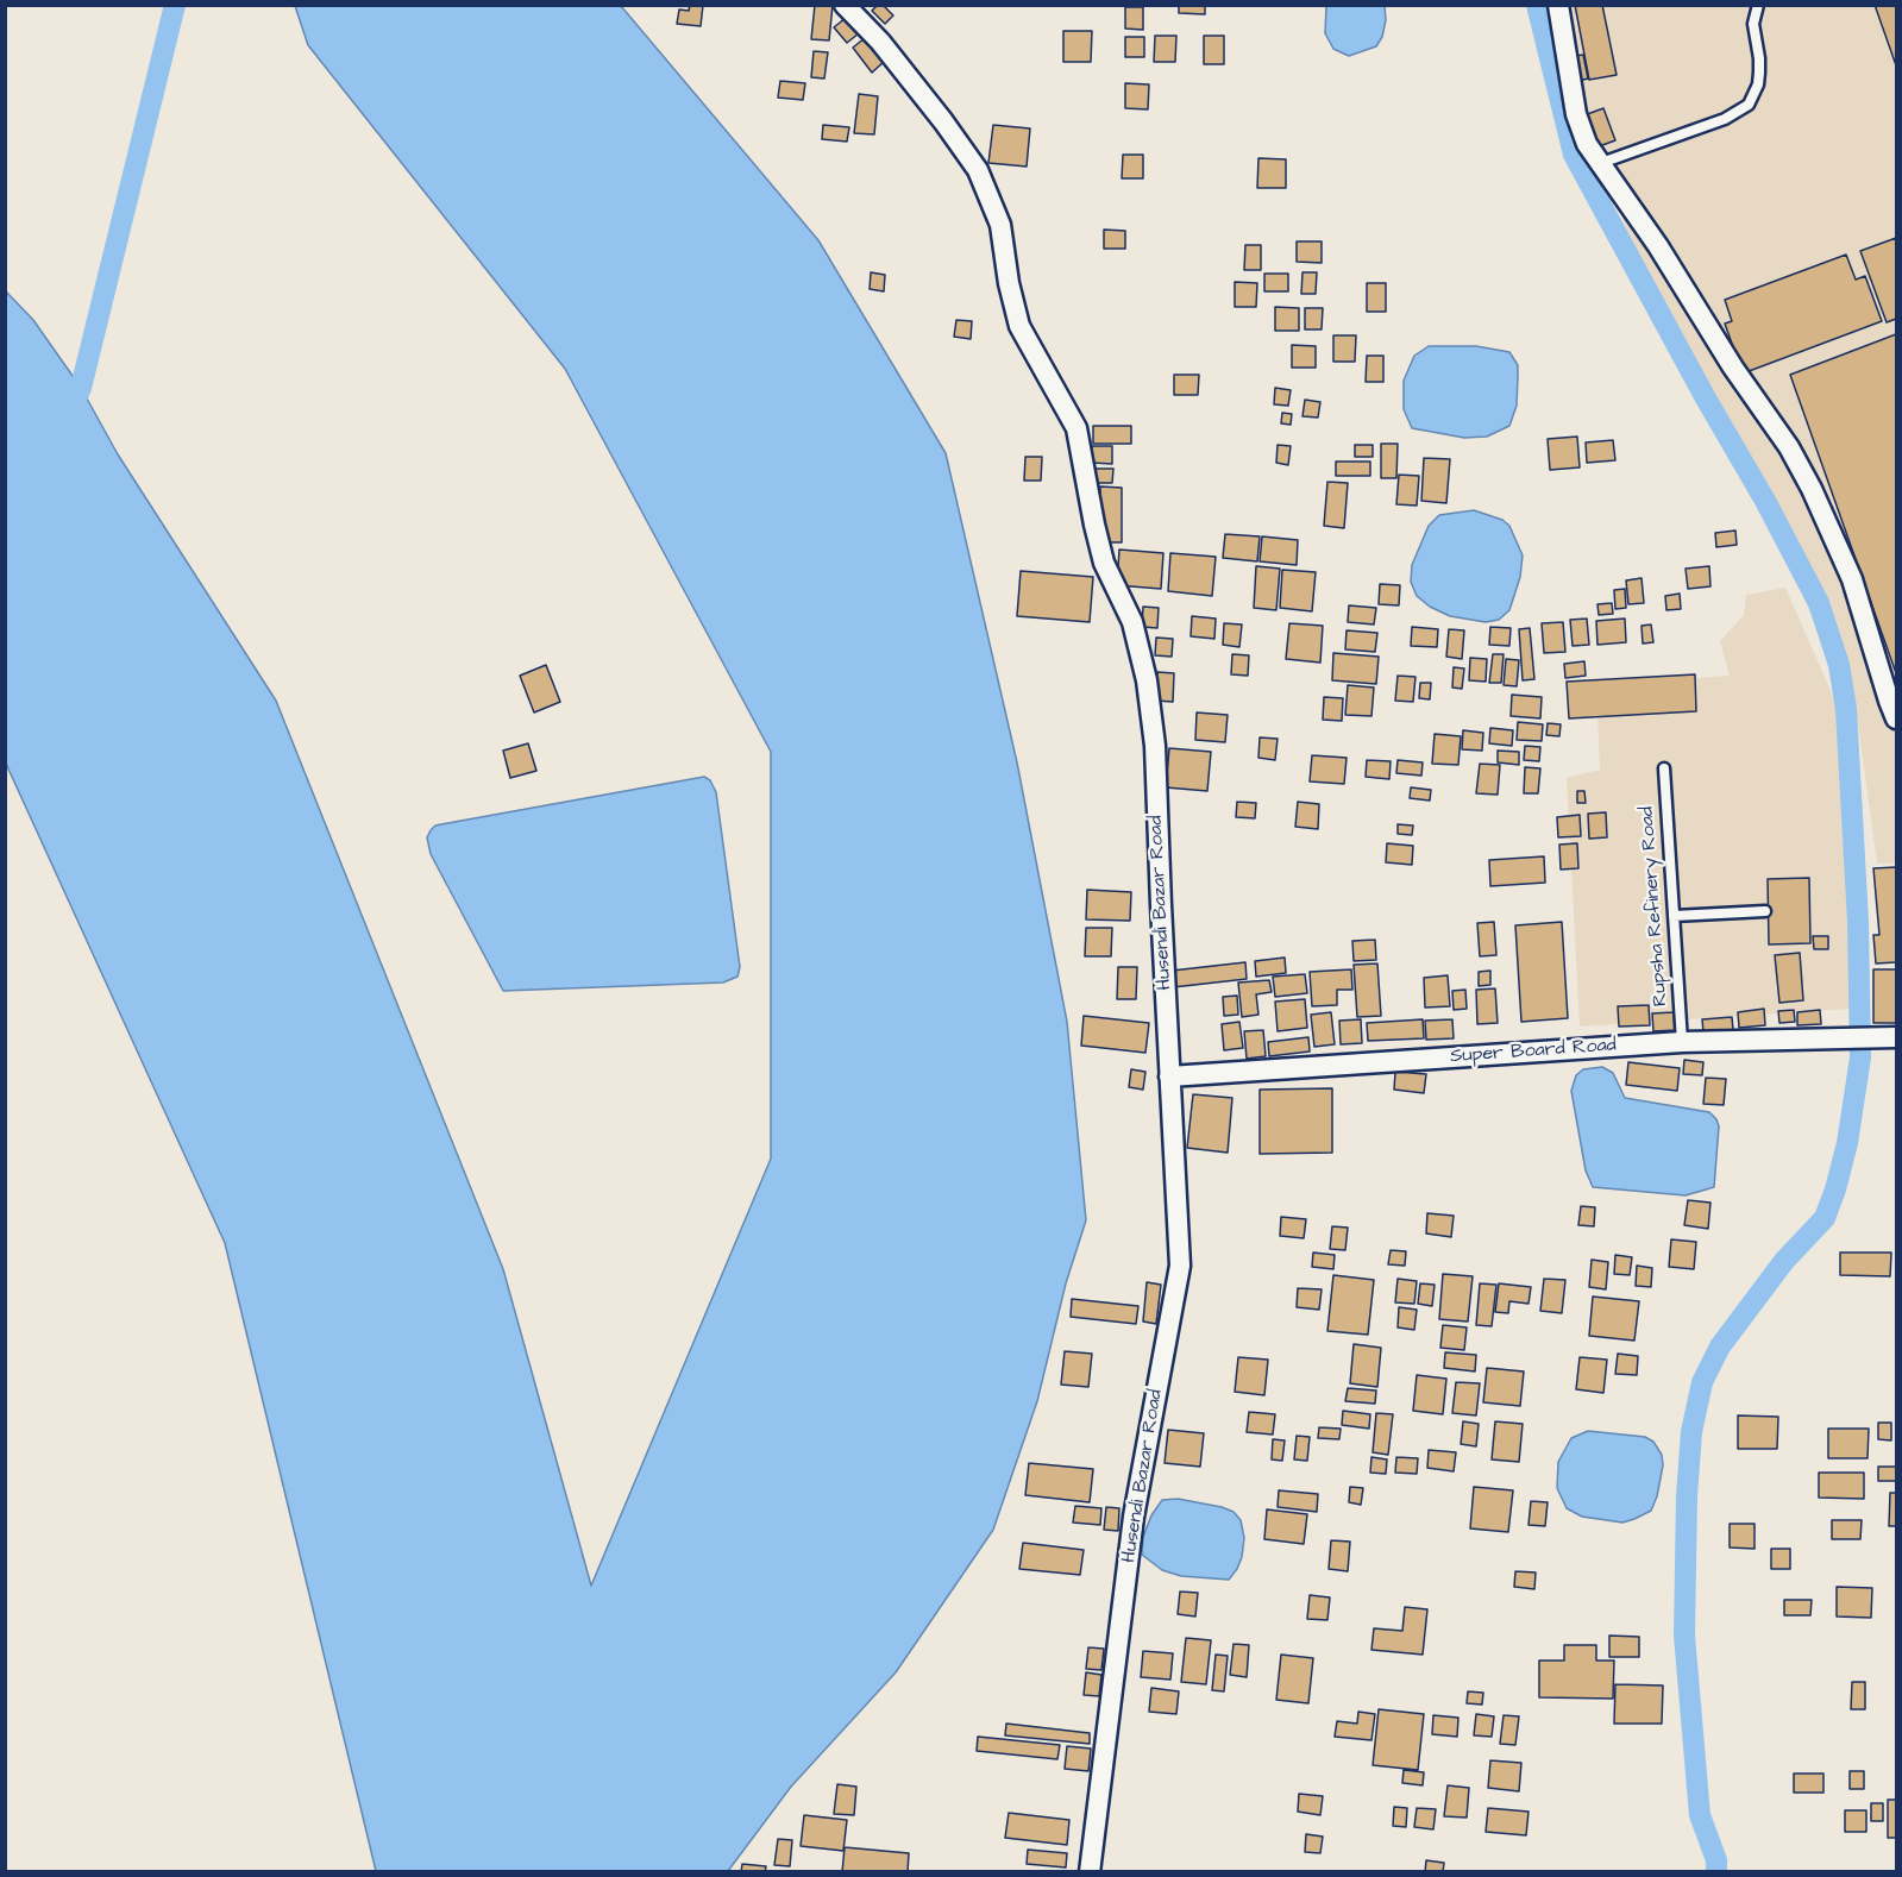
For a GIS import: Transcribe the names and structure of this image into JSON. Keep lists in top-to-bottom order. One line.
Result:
{"streets":{"street":["Husendi Bazar Road","Super Board Road"],"lane":["Rupsha Refinery Road"]},"crossings":[["Husendi Bazar Road","Super Board Road"],["Rupsha Refinery Road","Super Board Road"]]}
